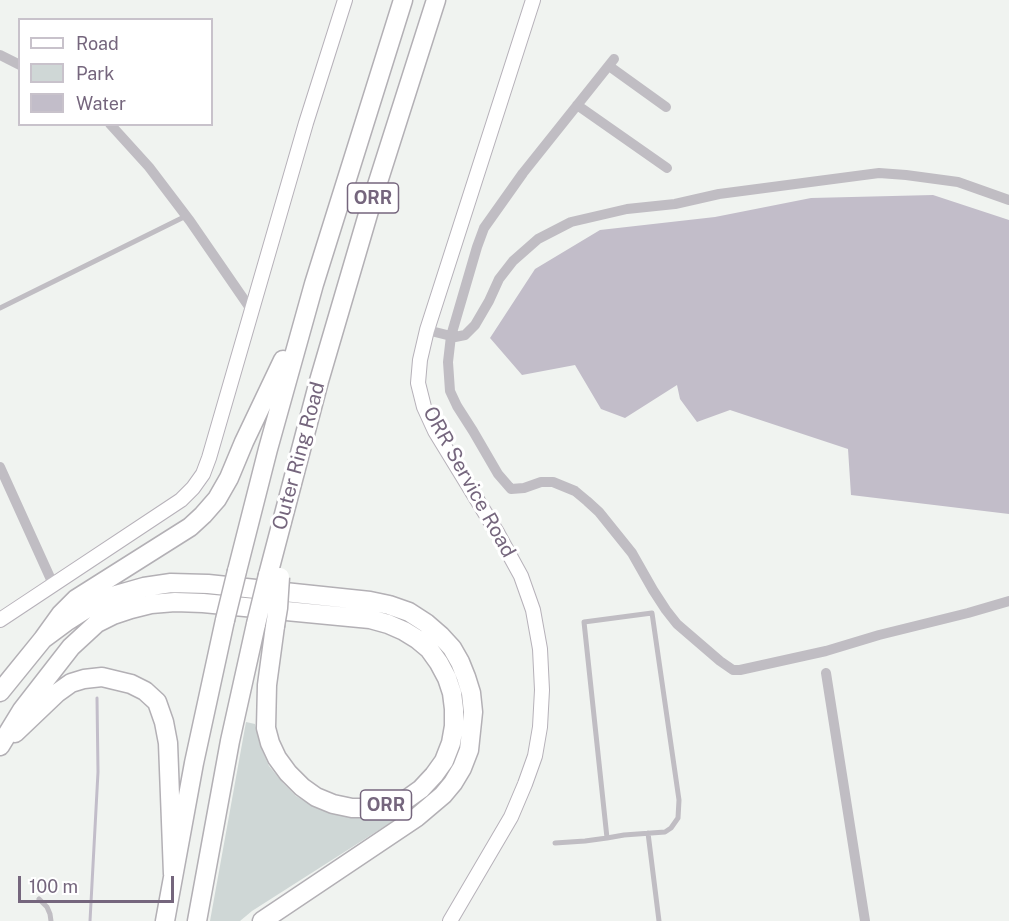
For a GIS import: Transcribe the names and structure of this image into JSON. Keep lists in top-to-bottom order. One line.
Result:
{"streets":{"highway":["ORR","Outer Ring Road"],"main road":["ORR Service Road"]},"crossings":[["ORR","Outer Ring Road"]],"legend":["Road","Park","Water"],"scale_bar":"100 m"}
